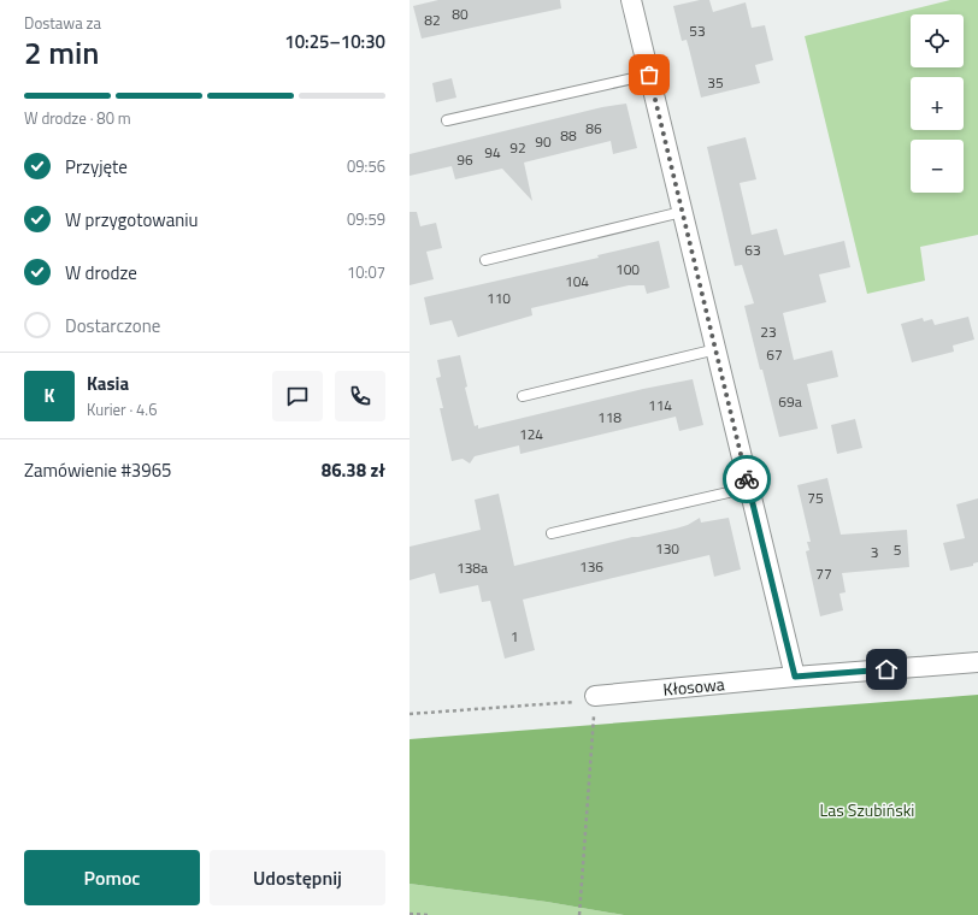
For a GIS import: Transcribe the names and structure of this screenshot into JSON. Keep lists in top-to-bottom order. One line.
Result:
{"streets":{"street":["Kłosowa"]},"parks":["Las Szubiński"],"house_numbers":["80","82","53","35","86","88","90","92","94","96","63","100","104","110","23","67","69a","114","118","124","75","130","5","3","136","138a","77","1"],"page":{"heading":["2 min","Dostawa za","10:25–10:30"],"panel":["Kasia","Kurier · 4.6","Zamówienie #3965","86.38 zł"],"map_buttons":["+","−"],"bar":"W drodze · 80 m","list":[["Przyjęte","09:56"],["W przygotowaniu","09:59"],["W drodze","10:07"],"Dostarczone"],"round":"K","buttons":["Pomoc","Udostępnij"]}}
